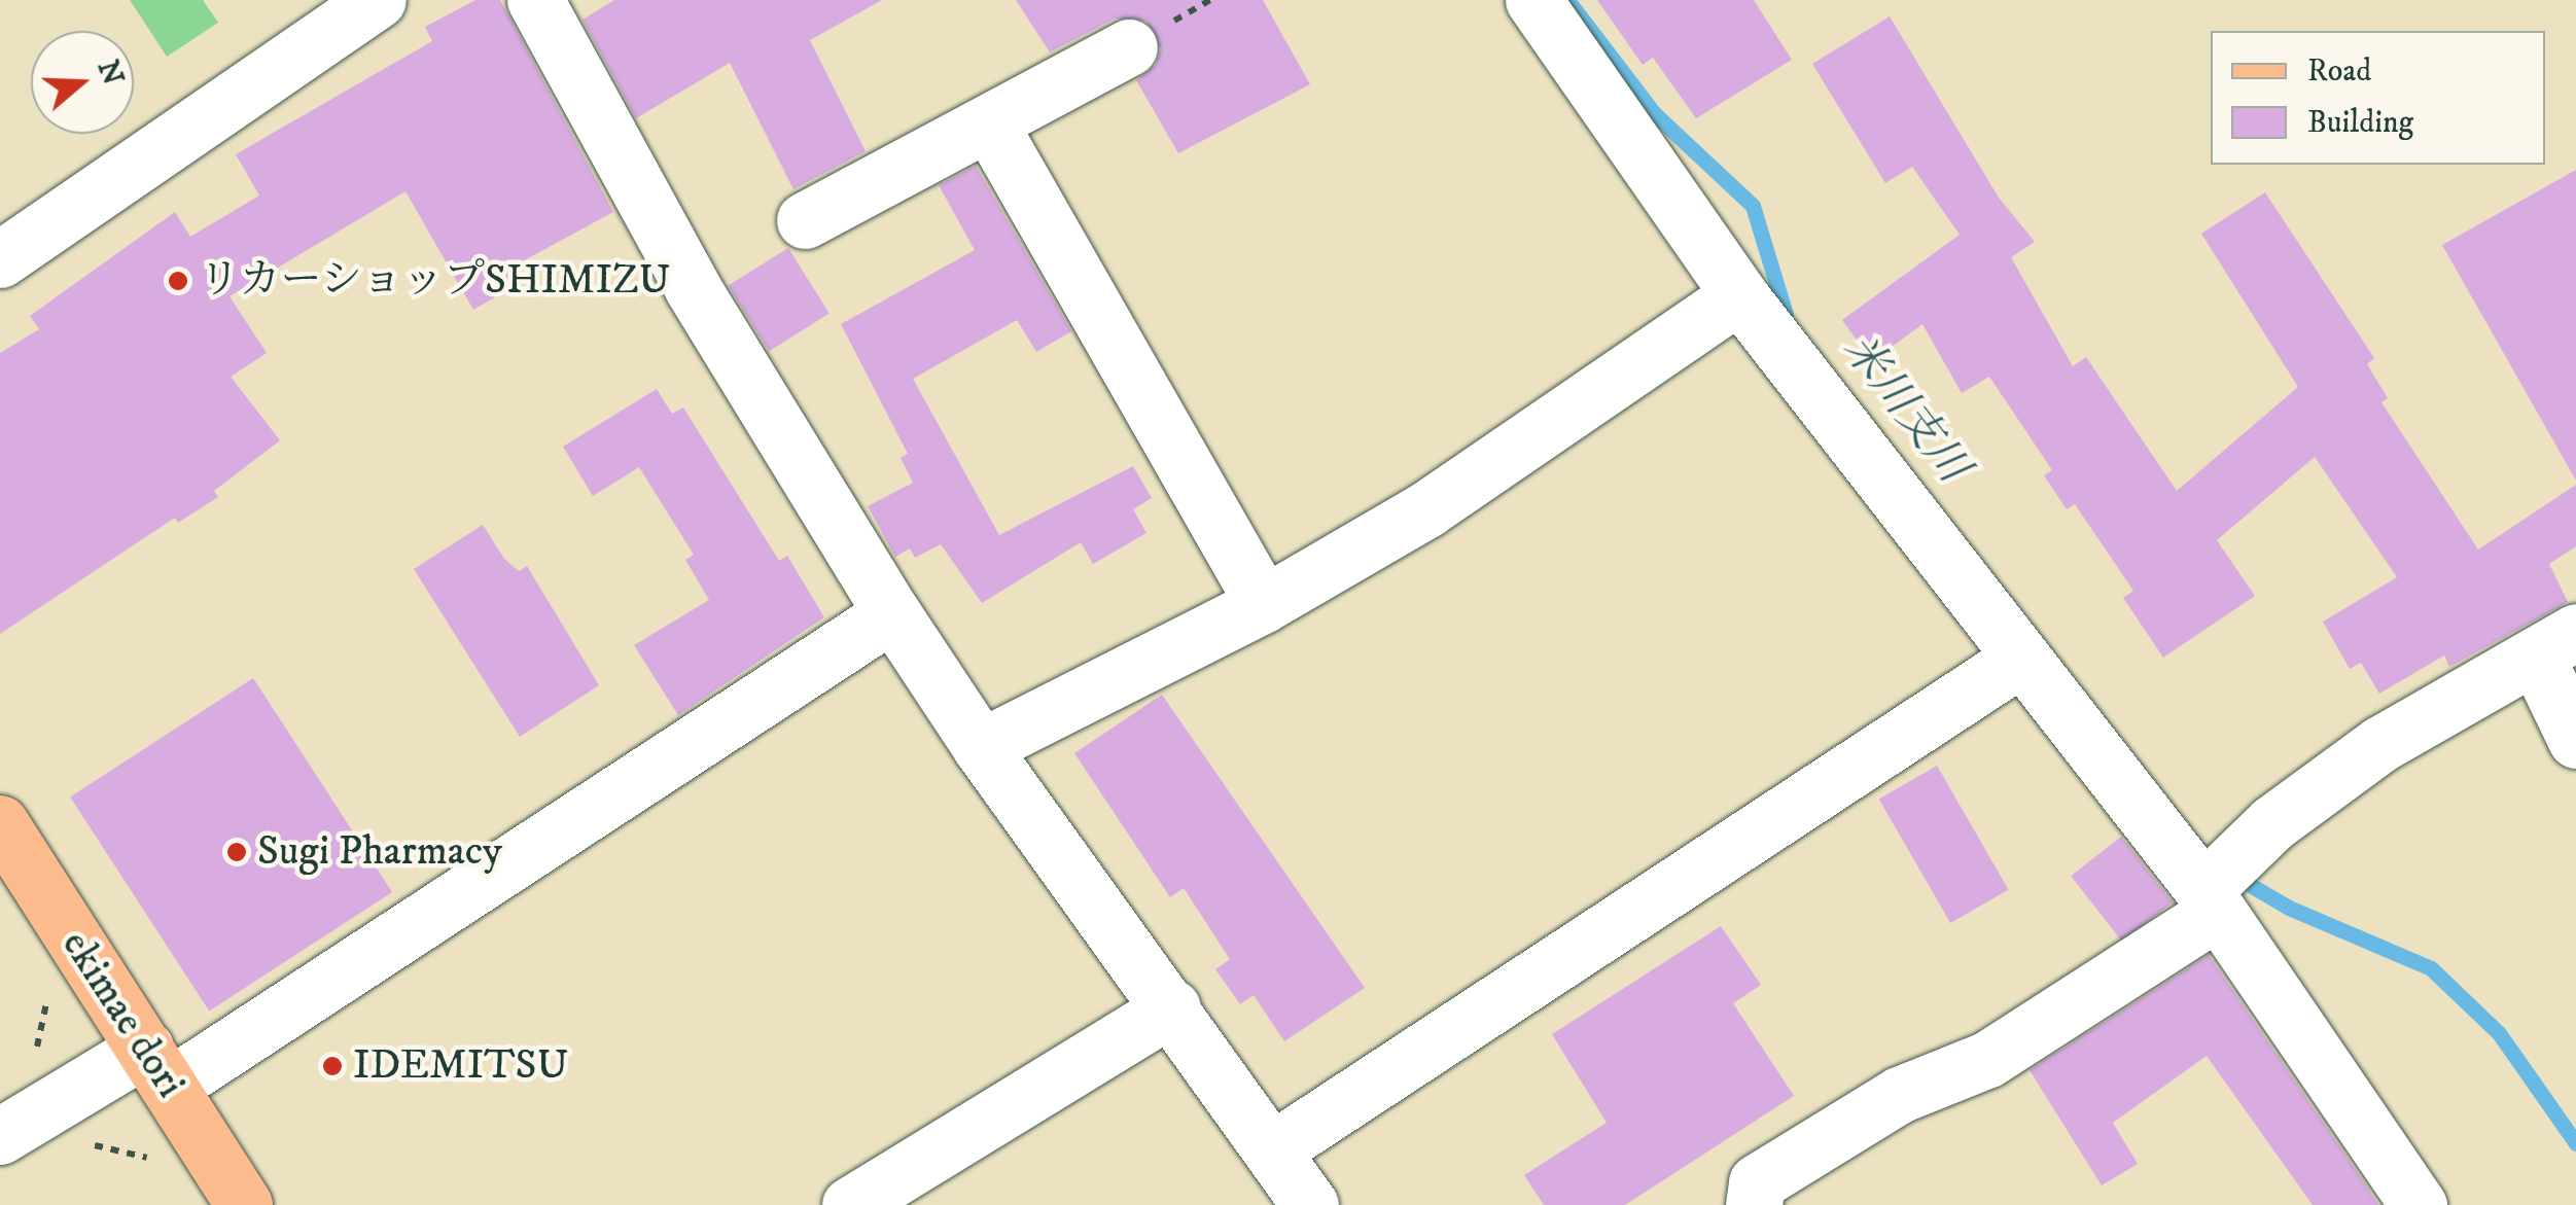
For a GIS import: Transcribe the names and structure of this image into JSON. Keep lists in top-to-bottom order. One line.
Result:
{"streets":{"main road":["ekimae dori"]},"water":["米川支川"],"places":["リカーショップSHIMIZU","Sugi Pharmacy","IDEMITSU"],"legend":["Road","Building"],"north":"right"}
